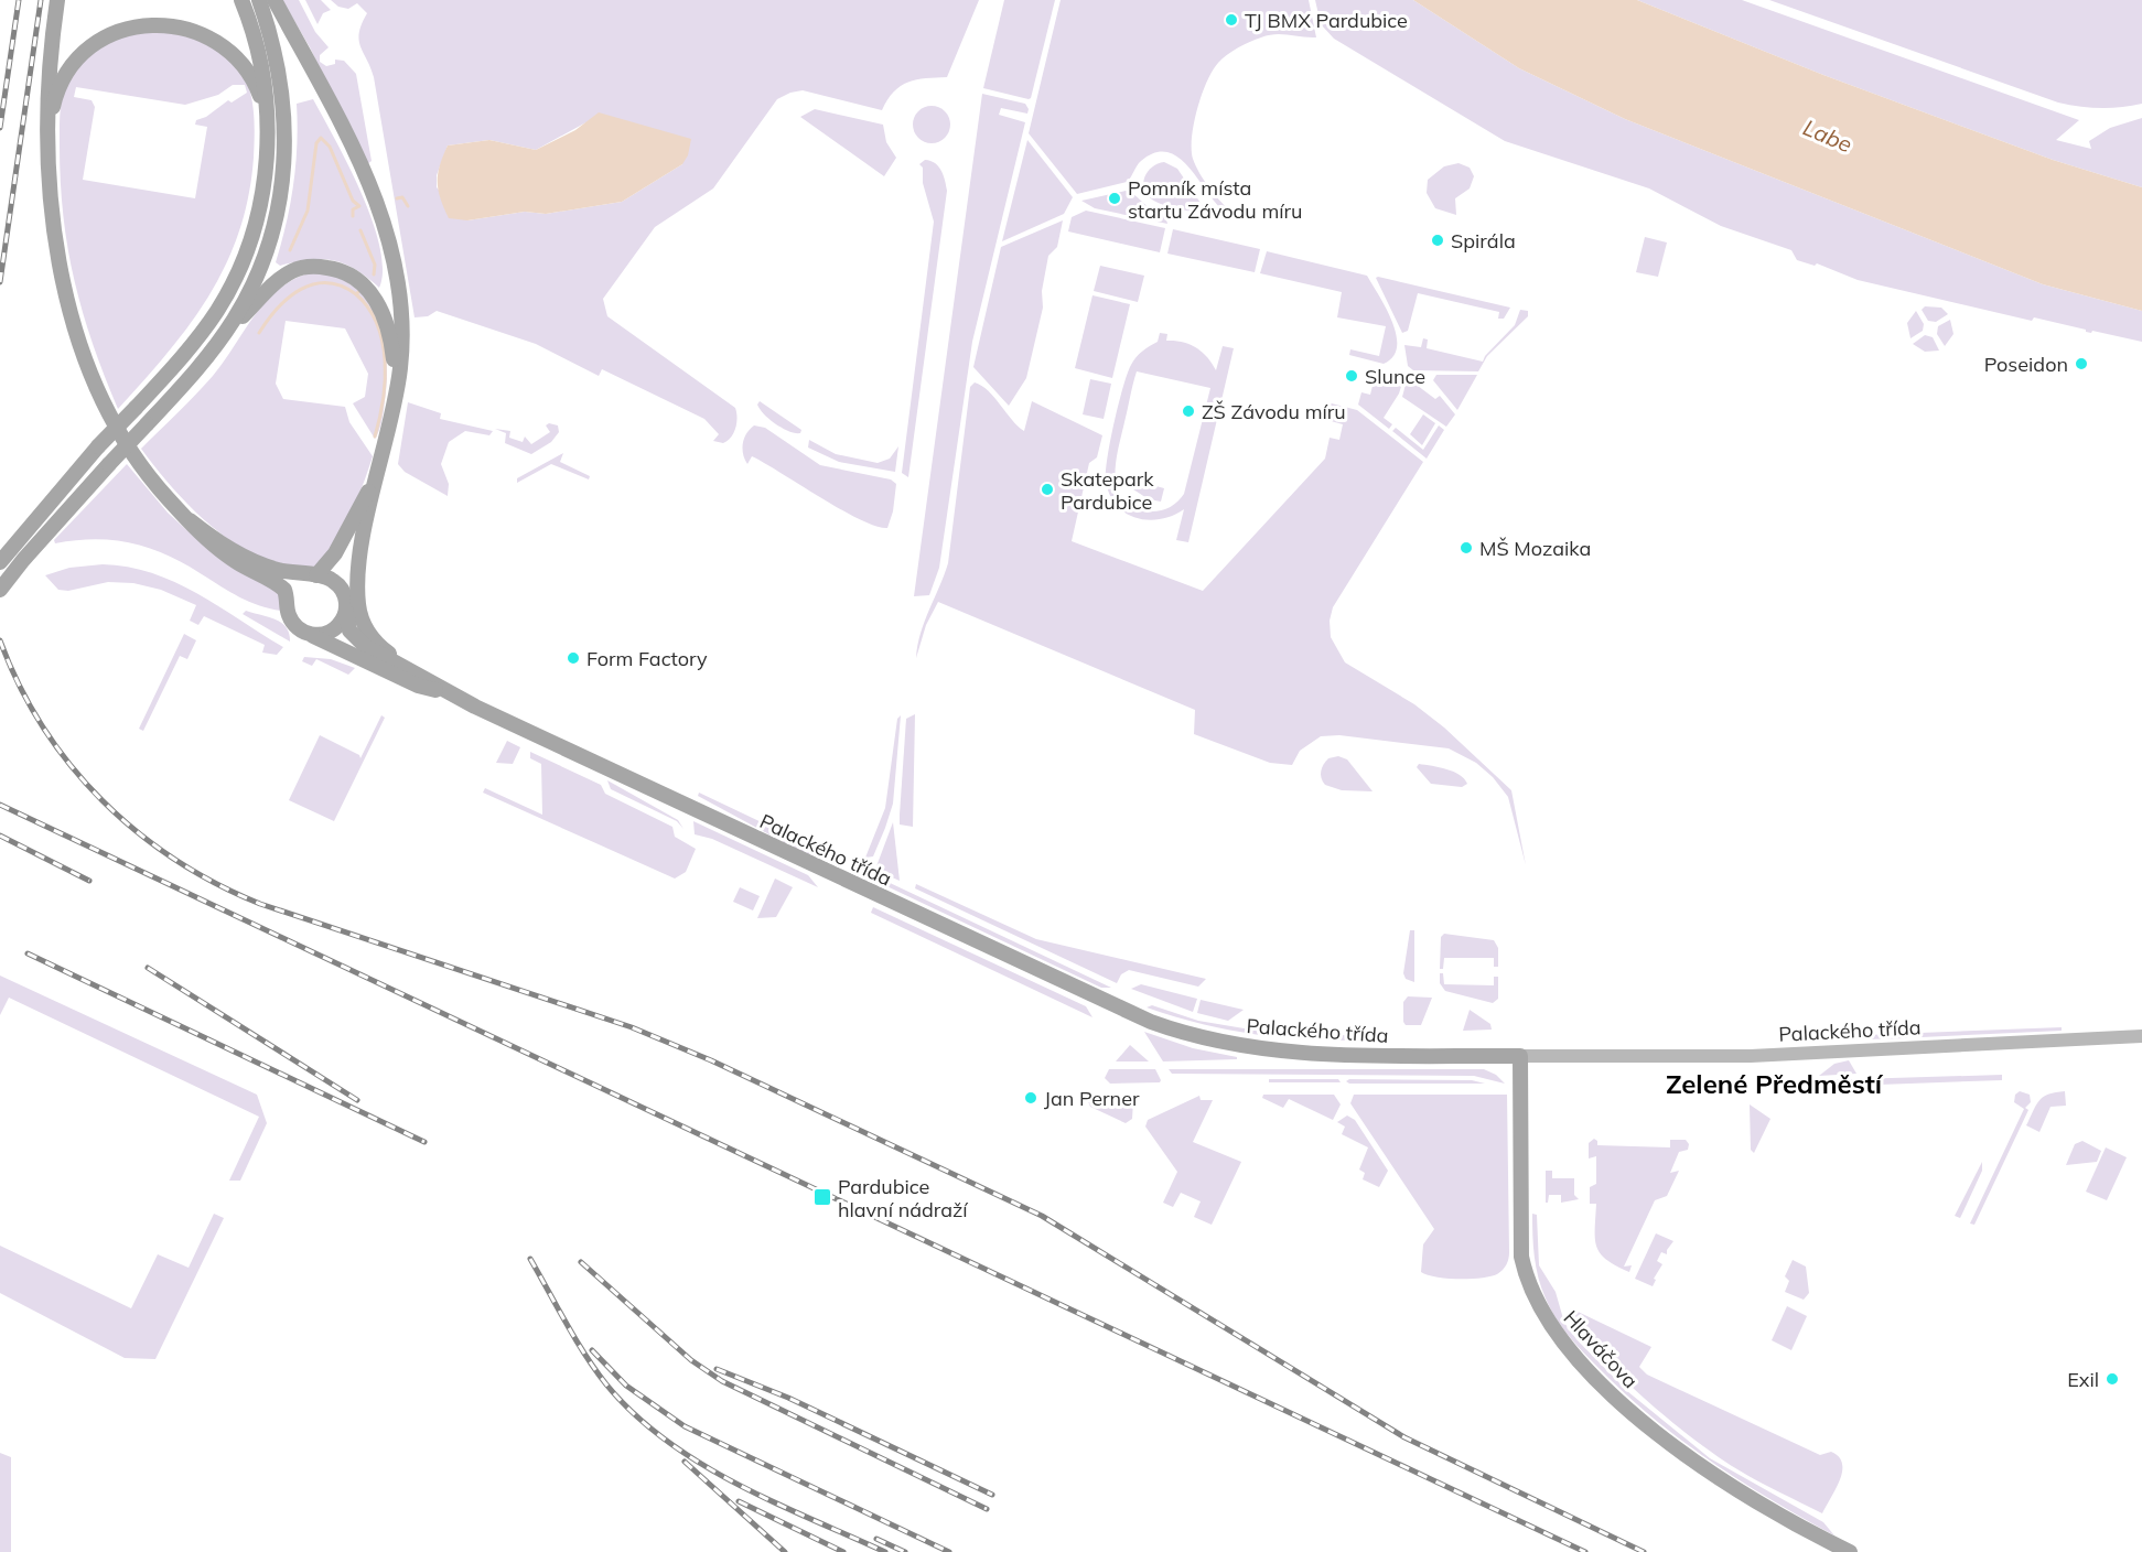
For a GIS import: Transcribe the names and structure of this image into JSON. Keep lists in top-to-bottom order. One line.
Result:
{"streets":{"main road":["Palackého třída","Hlaváčova"]},"crossings":[["Palackého třída","Hlaváčova"]],"districts":["Zelené Předměstí"],"water":["Labe"],"places":{"other":["TJ BMX Pardubice","Pomník místa startu Závodu míru","Spirála","Poseidon","Slunce","ZŠ Závodu míru","Skatepark Pardubice","MŠ Mozaika","Form Factory","Jan Perner","Exil"],"transit":["Pardubice hlavní nádraží"]}}
